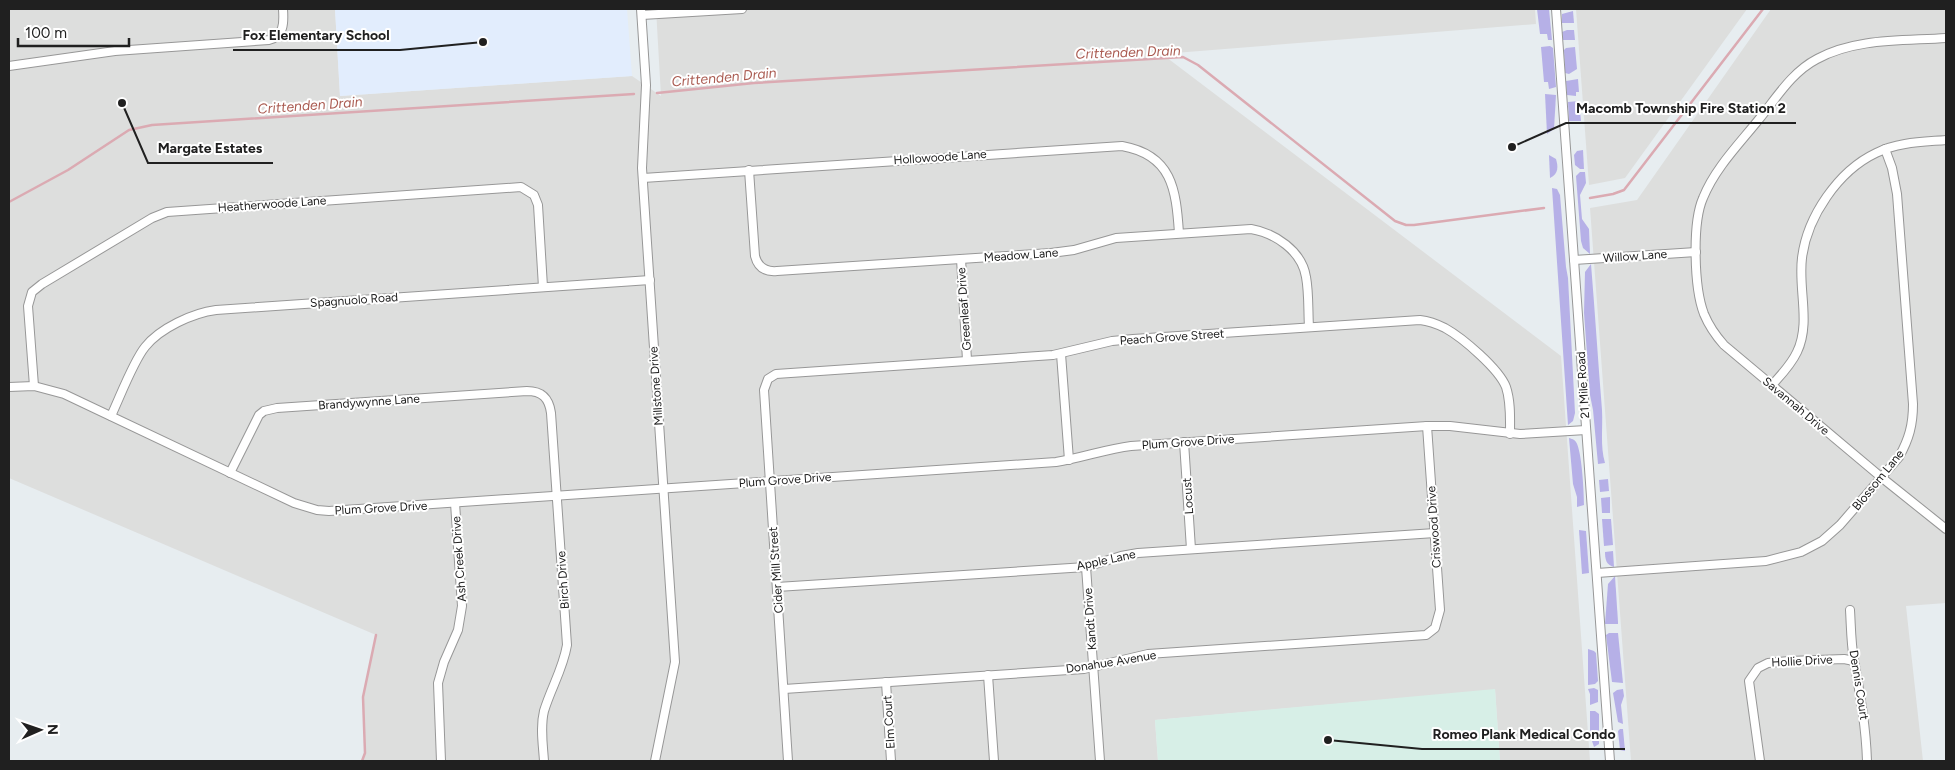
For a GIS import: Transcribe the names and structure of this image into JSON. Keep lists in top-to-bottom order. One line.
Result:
{"streets":{"street":["Hollowoode Lane","Heatherwoode Lane","Meadow Lane","Willow Lane","Spagnuolo Road","Greenleaf Drive","Peach Grove Street","21 Mile Road","Millstone Drive","Brandywynne Lane","Savannah Drive","Plum Grove Drive","Blossom Lane","Locust","Criswood Drive","Ash Creek Drive","Apple Lane","Cider Mill Street","Birch Drive","Kandt Drive","Hollie Drive","Donahue Avenue","Dennis Court","Elm Court"]},"crossings":[["Hollowoode Lane","Meadow Lane"],["Hollowoode Lane","Millstone Drive"],["Heatherwoode Lane","Spagnuolo Road"],["Heatherwoode Lane","Plum Grove Drive"],["Meadow Lane","Greenleaf Drive"],["Meadow Lane","Peach Grove Street"],["Willow Lane","21 Mile Road"],["Willow Lane","Savannah Drive"],["Spagnuolo Road","Millstone Drive"],["Spagnuolo Road","Plum Grove Drive"],["Greenleaf Drive","Peach Grove Street"],["Peach Grove Street","Plum Grove Drive"],["Peach Grove Street","Cider Mill Street"],["21 Mile Road","Plum Grove Drive"],["21 Mile Road","Blossom Lane"],["Millstone Drive","Plum Grove Drive"],["Brandywynne Lane","Plum Grove Drive"],["Brandywynne Lane","Birch Drive"],["Savannah Drive","Blossom Lane"],["Plum Grove Drive","Locust"],["Plum Grove Drive","Criswood Drive"],["Plum Grove Drive","Ash Creek Drive"],["Plum Grove Drive","Cider Mill Street"],["Plum Grove Drive","Birch Drive"],["Locust","Apple Lane"],["Criswood Drive","Apple Lane"],["Criswood Drive","Donahue Avenue"],["Apple Lane","Cider Mill Street"],["Apple Lane","Kandt Drive"],["Cider Mill Street","Donahue Avenue"],["Kandt Drive","Donahue Avenue"],["Hollie Drive","Dennis Court"],["Donahue Avenue","Elm Court"]],"water":["Crittenden Drain"],"places":["Fox Elementary School","Margate Estates","Macomb Township Fire Station 2","Romeo Plank Medical Condo"],"scale_bar":"100 m","north":"right"}
